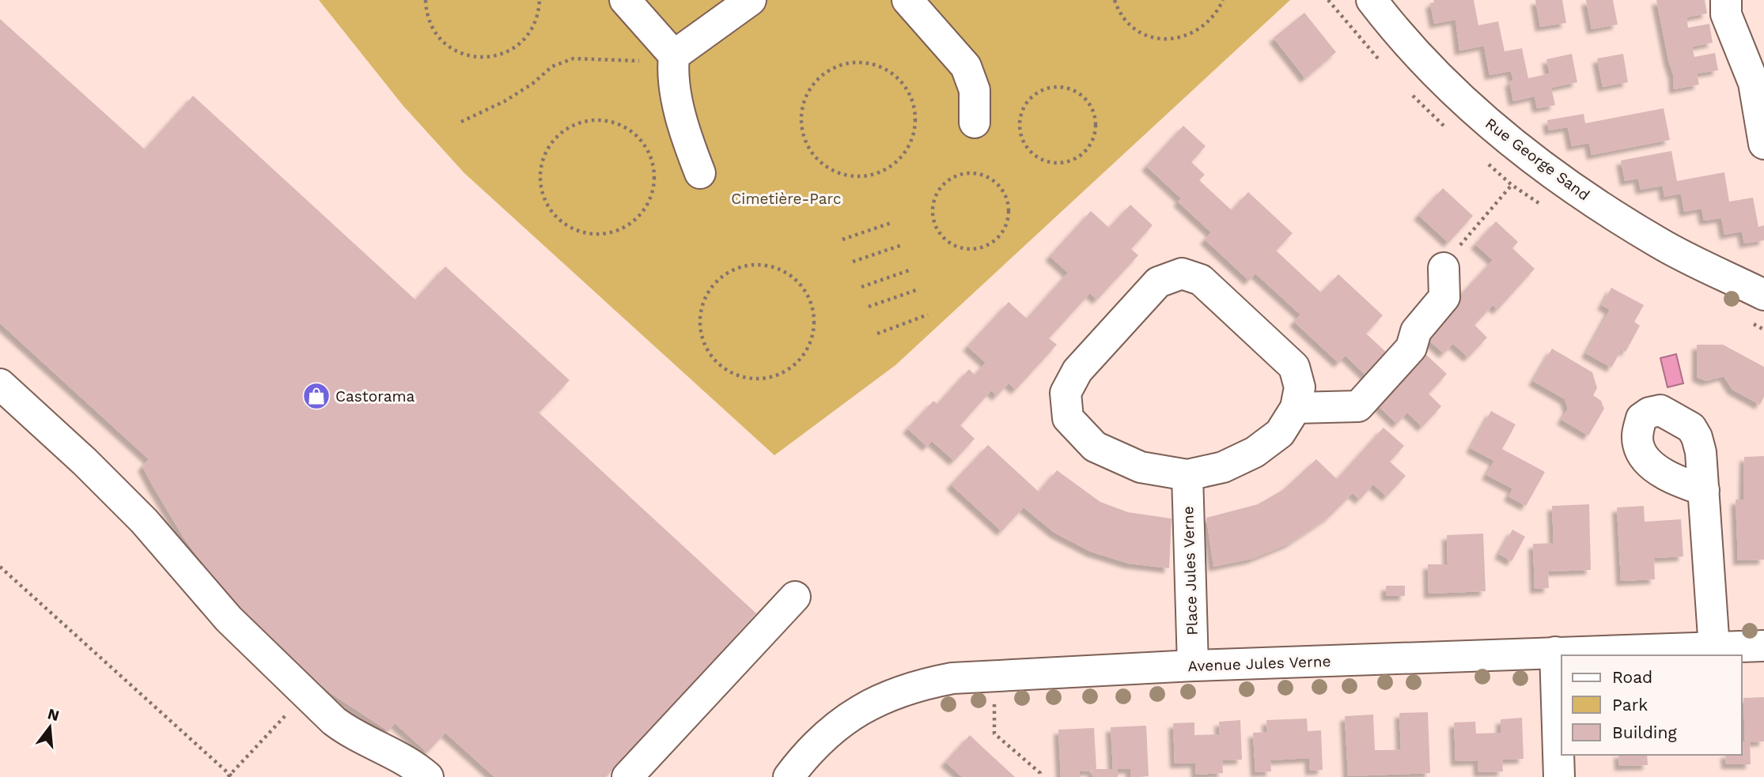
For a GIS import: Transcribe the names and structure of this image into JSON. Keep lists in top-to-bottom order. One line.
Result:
{"streets":{"street":["Rue George Sand","Place Jules Verne","Avenue Jules Verne"]},"crossings":[["Place Jules Verne","Avenue Jules Verne"]],"parks":["Cimetière-Parc"],"places":{"shop":["Castorama"]},"legend":["Road","Park","Building"],"north":"top"}
